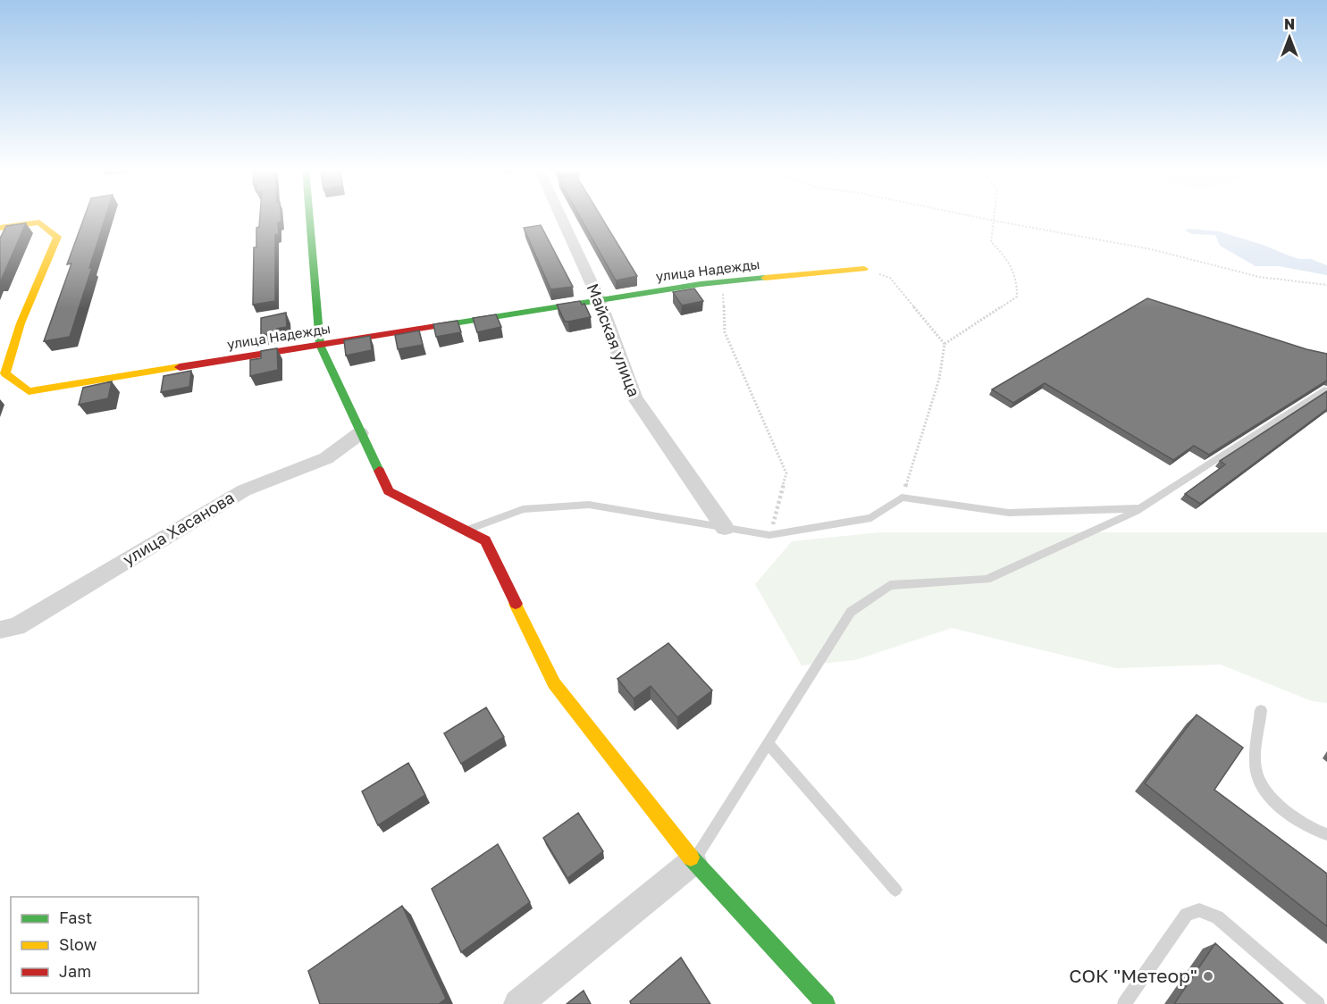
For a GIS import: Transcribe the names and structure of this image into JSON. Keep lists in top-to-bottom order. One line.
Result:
{"streets":{"street":["улица Надежды","Майская улица","улица Хасанова"]},"crossings":[["улица Надежды","Майская улица"]],"places":["СОК \"Метеор\""],"legend":["Fast","Slow","Jam"],"north":"top"}
